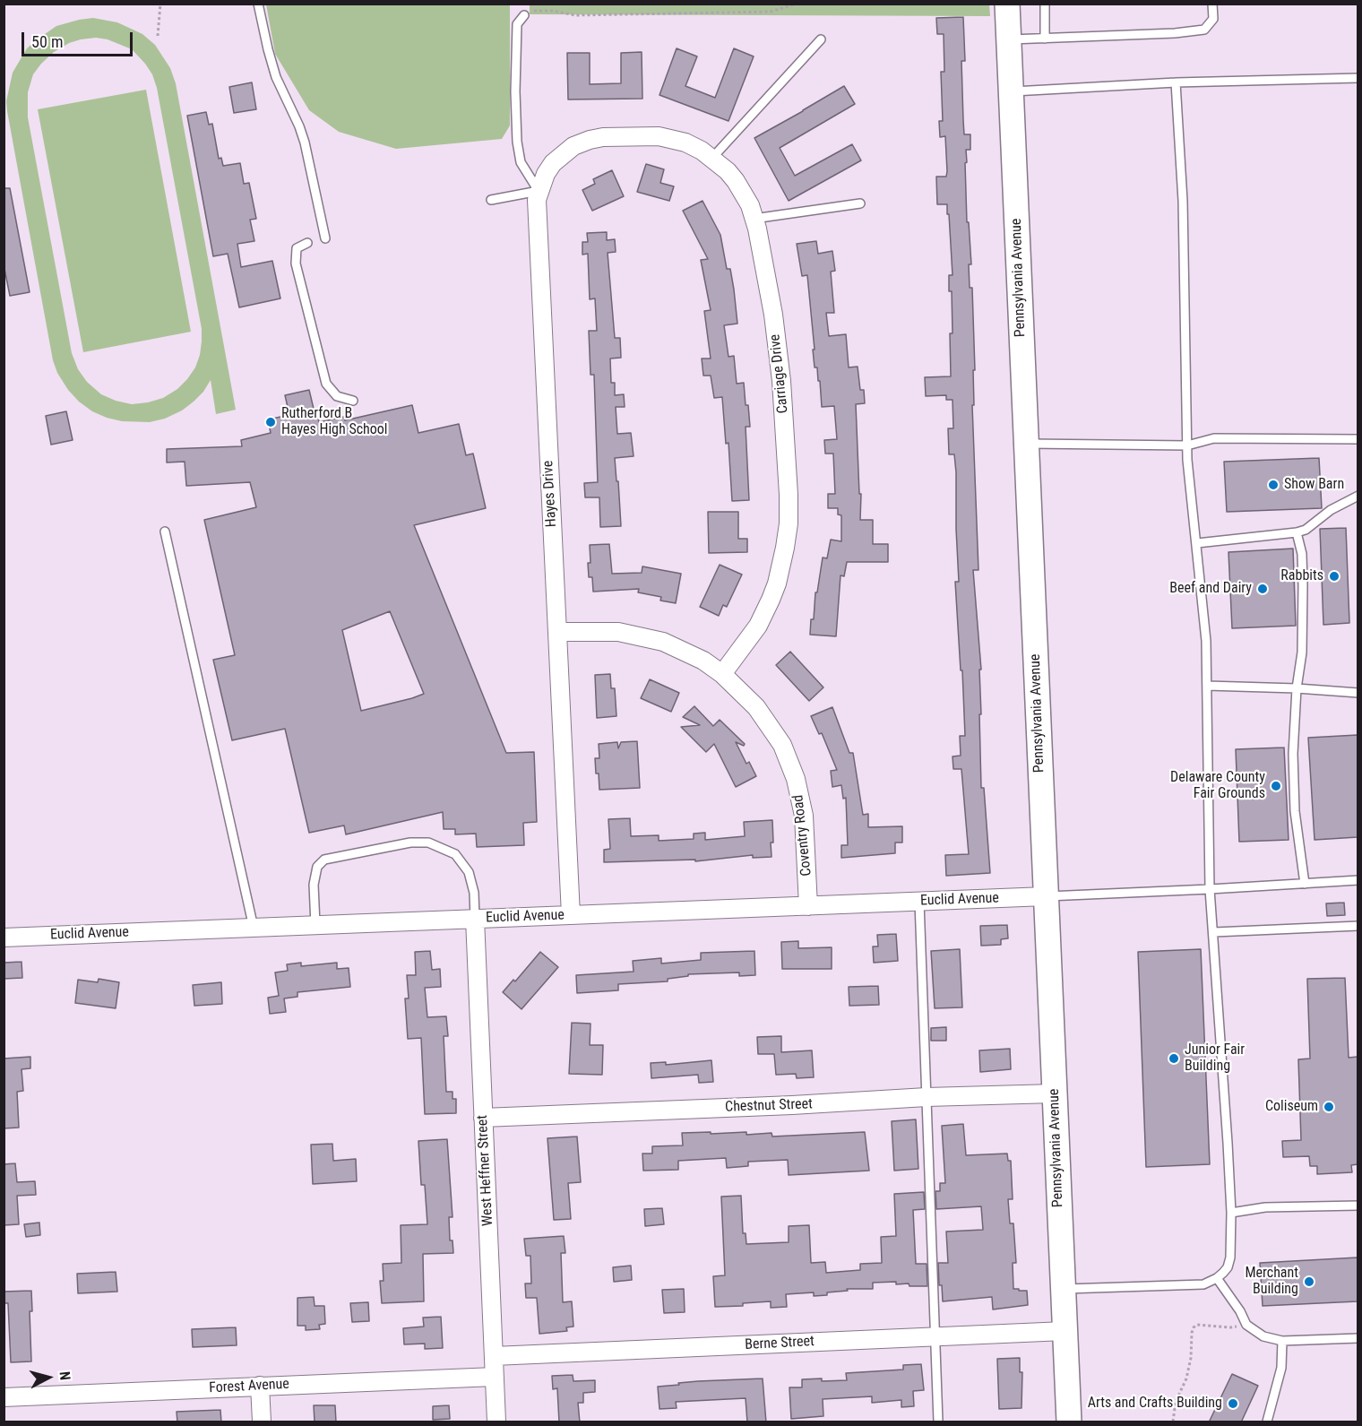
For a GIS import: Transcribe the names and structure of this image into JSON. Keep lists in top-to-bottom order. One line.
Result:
{"streets":{"street":["Pennsylvania Avenue","Carriage Drive","Hayes Drive","Coventry Road","Euclid Avenue","Chestnut Street","West Heffner Street","Berne Street","Forest Avenue"]},"crossings":[["Pennsylvania Avenue","Euclid Avenue"],["Pennsylvania Avenue","Chestnut Street"],["Pennsylvania Avenue","Berne Street"],["Carriage Drive","Hayes Drive"],["Carriage Drive","Coventry Road"],["Hayes Drive","Coventry Road"],["Hayes Drive","Euclid Avenue"],["Coventry Road","Euclid Avenue"],["Euclid Avenue","West Heffner Street"],["Chestnut Street","West Heffner Street"],["West Heffner Street","Berne Street"],["West Heffner Street","Forest Avenue"]],"places":["Rutherford B Hayes High School","Show Barn","Rabbits","Beef and Dairy","Delaware County Fair Grounds","Junior Fair Building","Coliseum","Merchant Building","Arts and Crafts Building"],"scale_bar":"50 m","north":"right"}
